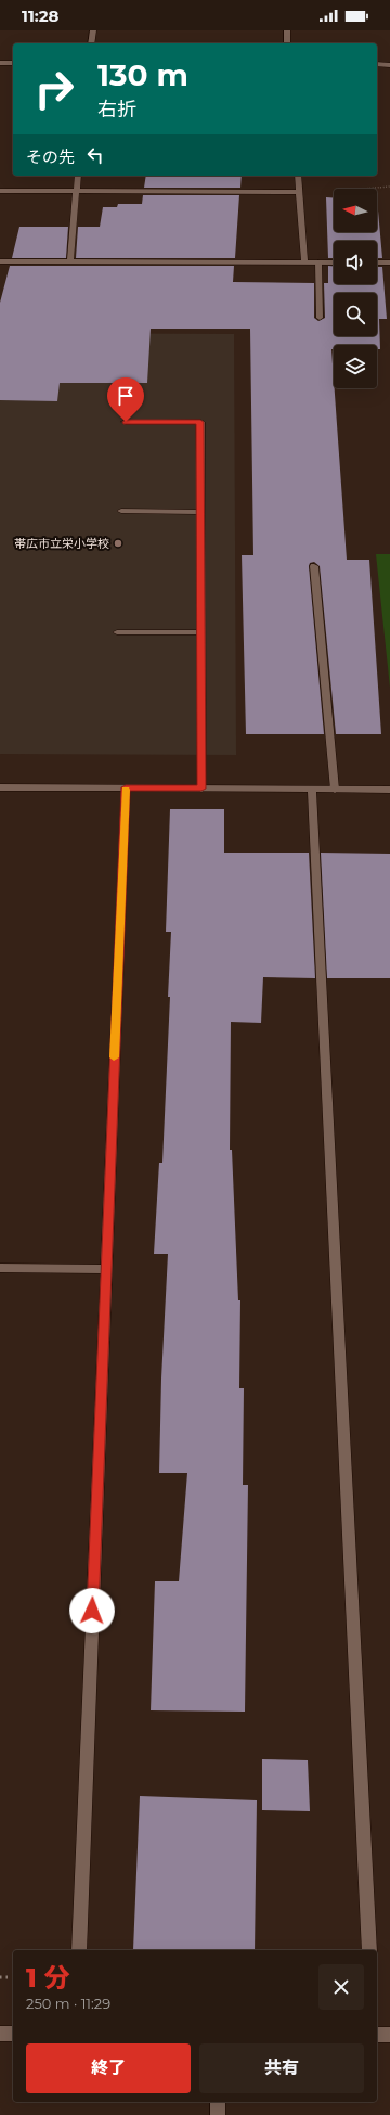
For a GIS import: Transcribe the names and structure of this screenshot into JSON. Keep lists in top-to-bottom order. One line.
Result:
{"places":["帯広市立栄小学校"],"north":"left","page":{"status":"11:28","turn":["130 m","右折"],"then":"その先","heading":["1 分","250 m · 11:29"],"buttons":["終了","共有"]}}
